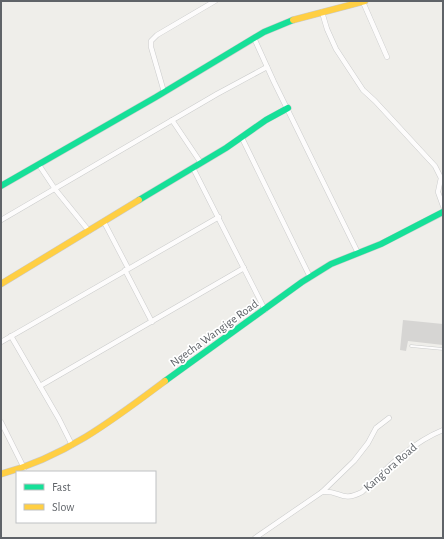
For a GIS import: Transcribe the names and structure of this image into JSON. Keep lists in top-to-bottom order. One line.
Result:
{"streets":{"street":["Ngecha Wangige Road","Kang'ora Road"]},"legend":["Fast","Slow"]}
